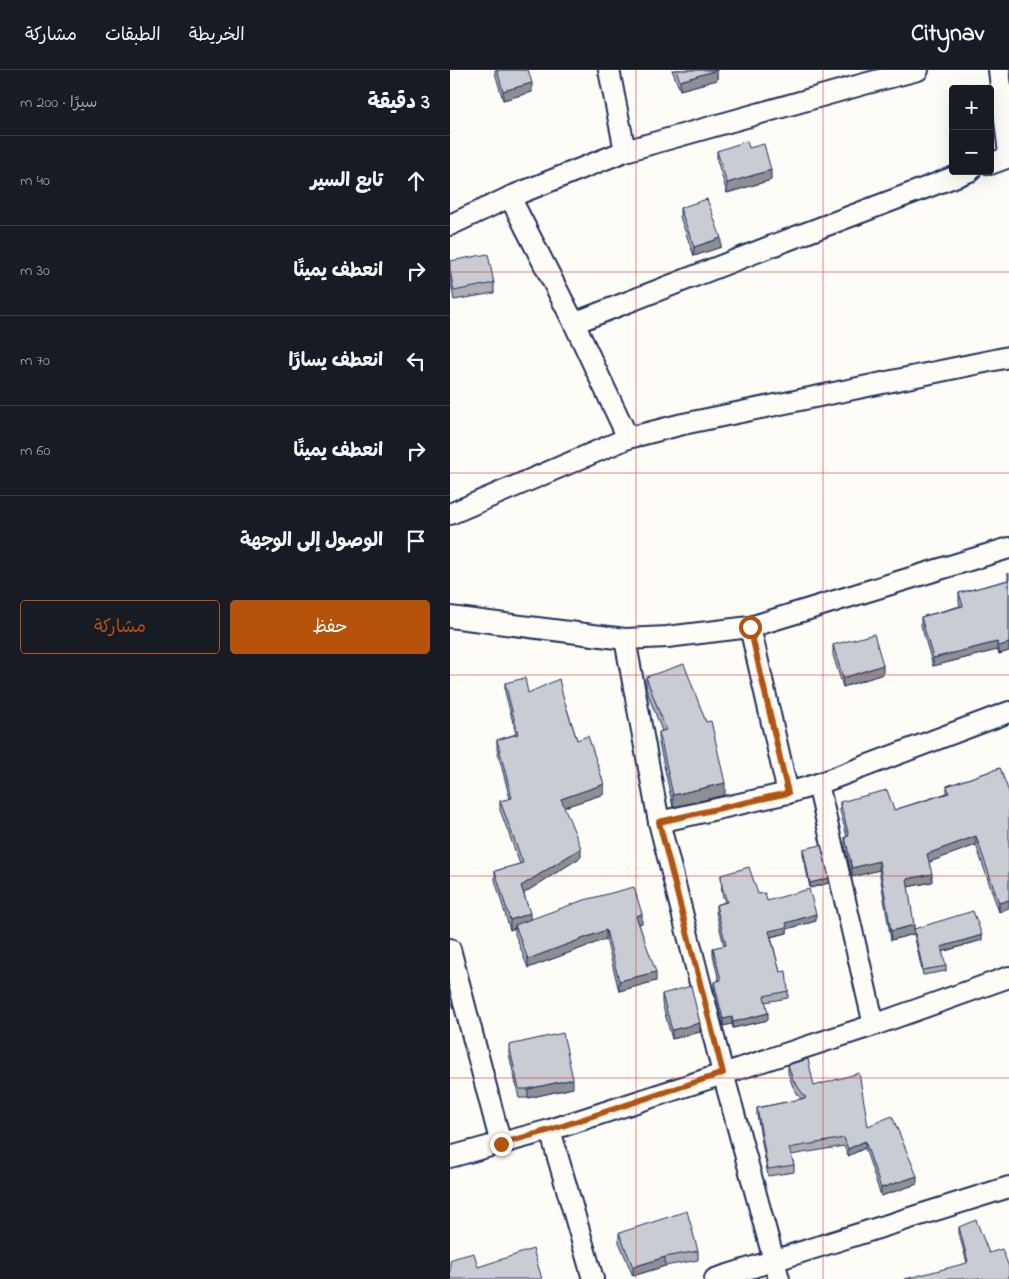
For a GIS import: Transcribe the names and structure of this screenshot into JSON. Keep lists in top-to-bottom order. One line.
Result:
{"page":{"header":"Citynav","nav":["الخريطة","الطبقات","مشاركة"],"heading":["3 دقيقة","سيرًا · 200 m"],"map_buttons":["+","−"],"list":[["تابع السير","40 m"],["انعطف يمينًا","30 m"],["انعطف يسارًا","70 m"],["انعطف يمينًا","60 m"],"الوصول إلى الوجهة"],"buttons":["حفظ","مشاركة"]}}
